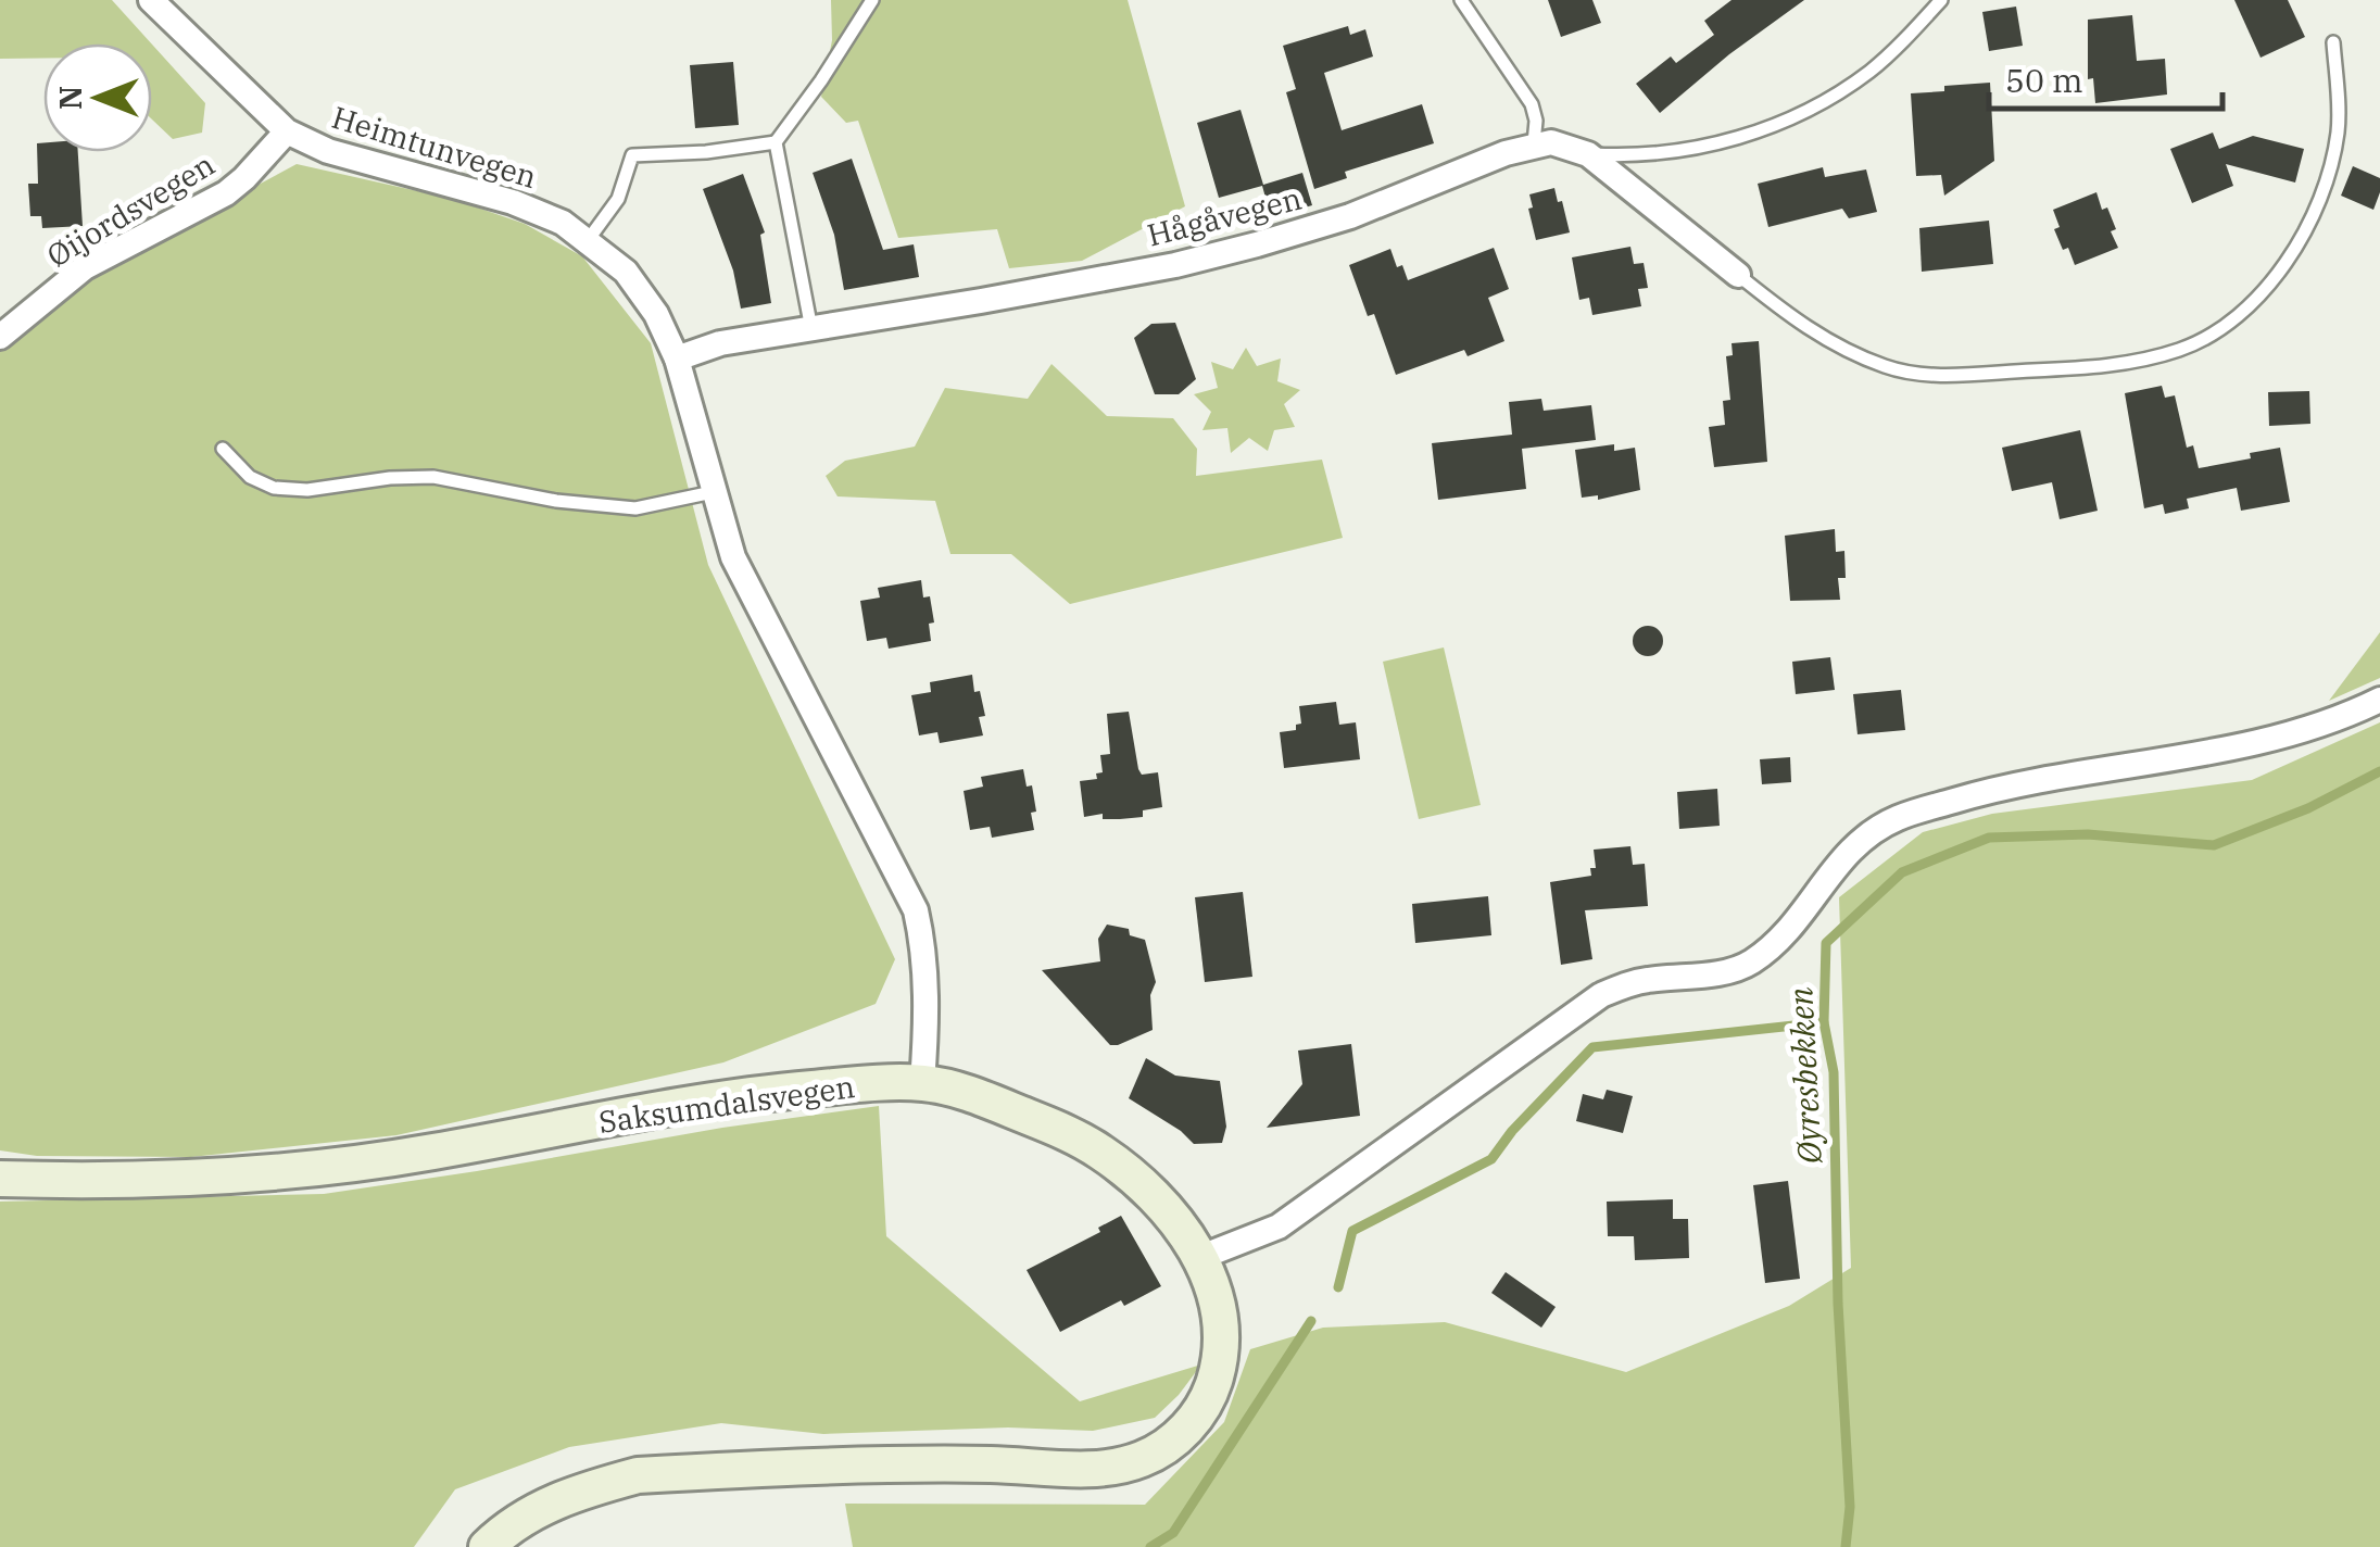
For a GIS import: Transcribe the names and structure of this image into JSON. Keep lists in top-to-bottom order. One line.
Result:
{"streets":{"main road":["Saksumdalsvegen"],"street":["Heimtunvegen","Øijordsvegen","Hågåvegen"]},"crossings":[["Heimtunvegen","Øijordsvegen"],["Heimtunvegen","Hågåvegen"],["Heimtunvegen","Saksumdalsvegen"]],"water":["Øyresbekken"],"scale_bar":"50 m","north":"left"}
